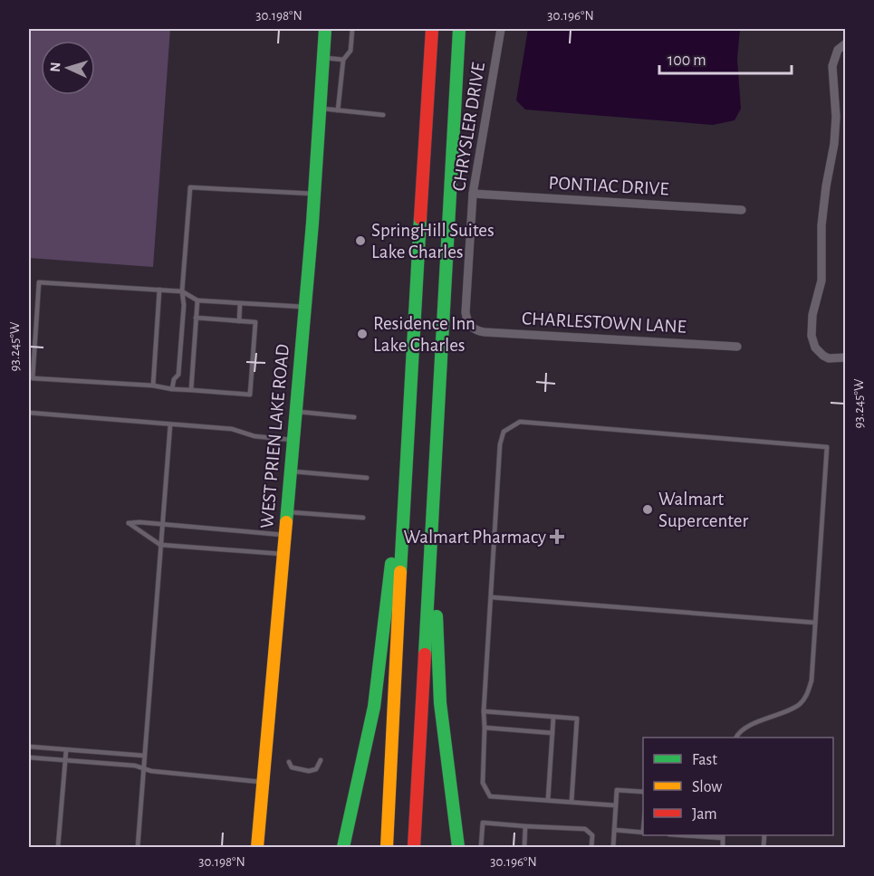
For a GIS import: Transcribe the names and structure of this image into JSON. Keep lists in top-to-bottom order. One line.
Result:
{"streets":{"main road":["WEST PRIEN LAKE ROAD"],"street":["CHRYSLER DRIVE","PONTIAC DRIVE","CHARLESTOWN LANE"]},"crossings":[["CHRYSLER DRIVE","PONTIAC DRIVE"],["CHRYSLER DRIVE","CHARLESTOWN LANE"]],"places":{"other":["SpringHill Suites Lake Charles","Residence Inn Lake Charles","Walmart Supercenter"],"health":["Walmart Pharmacy"]},"legend":["Fast","Slow","Jam"],"scale_bar":"100 m","north":"left","coordinates":["30.198°N","30.196°N","93.245°W"]}
